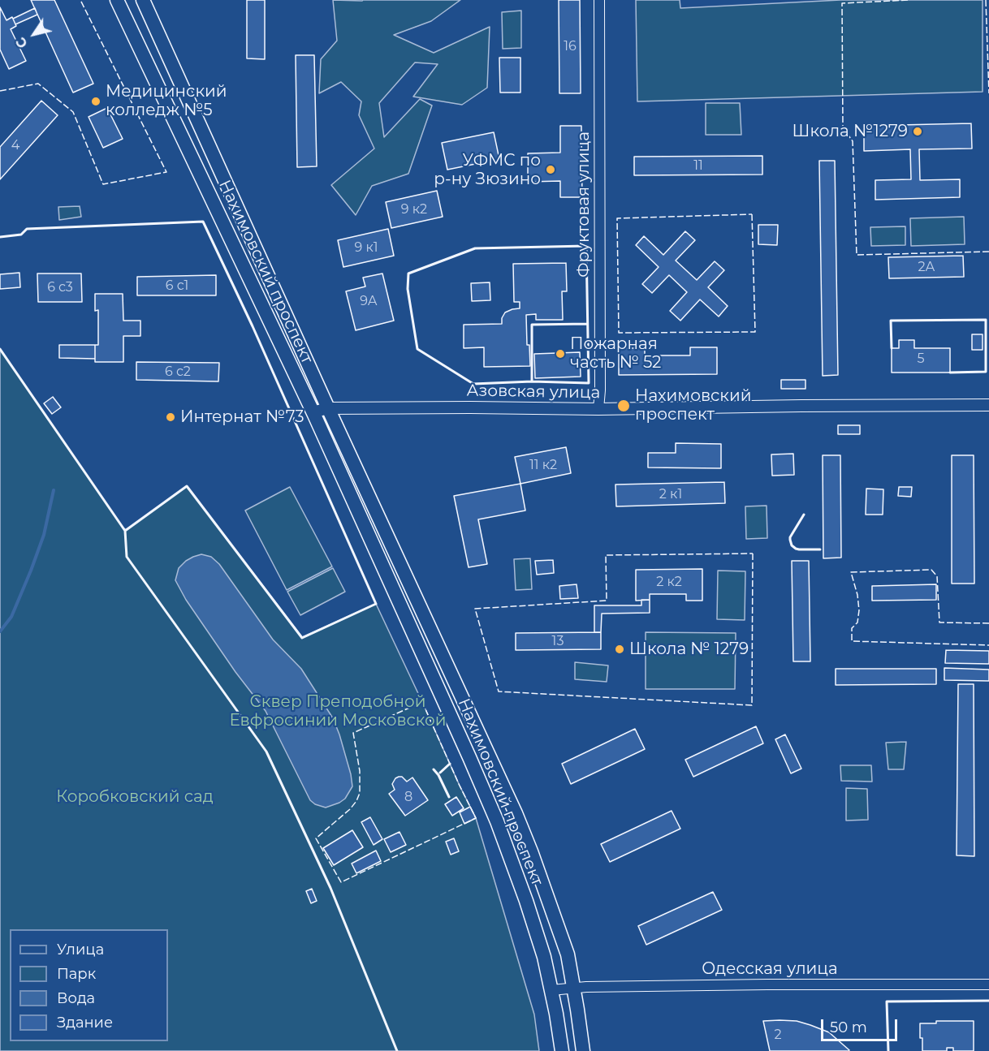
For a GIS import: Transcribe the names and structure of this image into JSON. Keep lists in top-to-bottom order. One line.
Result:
{"streets":{"main road":["Нахимовский проспект"],"street":["Фруктовая улица","Азовская улица","Одесская улица"]},"crossings":[["Фруктовая улица","Азовская улица"],["Нахимовский проспект","Азовская улица"],["Нахимовский проспект","Одесская улица"]],"parks":["Сквер Преподобной Евфросинии Московской","Коробковский сад"],"places":["Медицинский колледж №5","Школа №1279","УФМС по р-ну Зюзино","Пожарная часть № 52","Нахимовский проспект","Интернат №73","Школа № 1279"],"house_numbers":["16","4","11","9 к2","9 к1","2А","6 с1","6 с3","9А","5","6 с2","11 к2","2 к1","2 к2","13","8","2"],"legend":["Улица","Парк","Вода","Здание"],"scale_bar":"50 m","north":"bottom left"}
